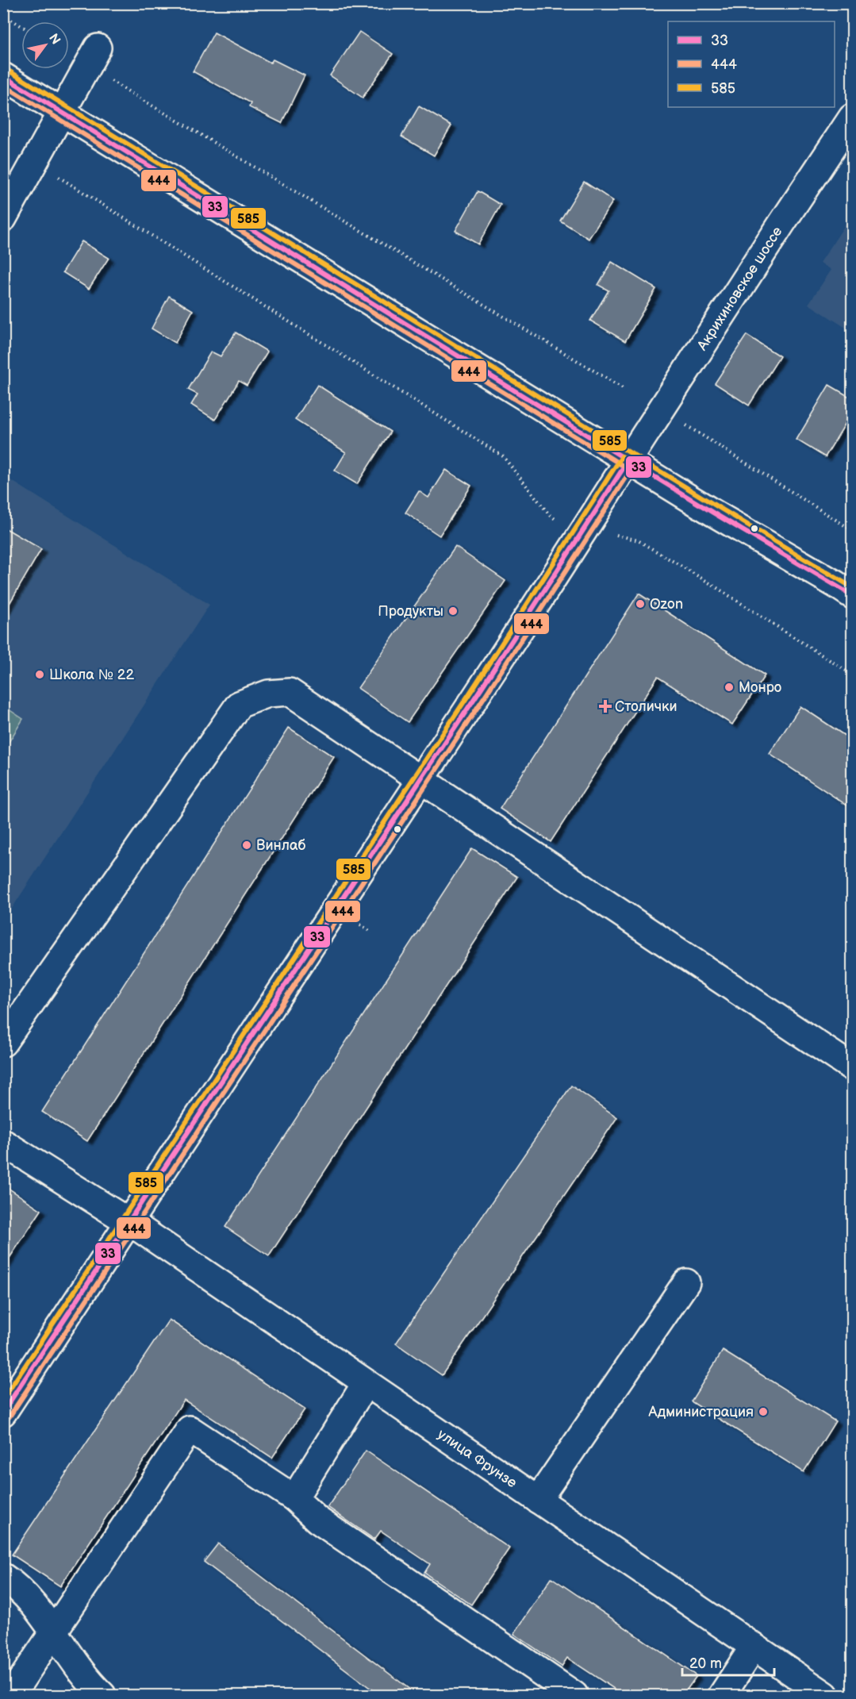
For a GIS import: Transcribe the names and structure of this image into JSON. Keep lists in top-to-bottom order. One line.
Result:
{"streets":{"street":["Акрихиновское шоссе","улица Фрунзе"]},"crossings":[["Акрихиновское шоссе","улица Фрунзе"]],"places":{"other":["Ozon","Продукты","Школа № 22","Монро","Винлаб","Администрация"],"health":["Столички"]},"lines":["transit line 585","transit line 33","transit line 444"],"legend":["33","444","585"],"scale_bar":"20 m","north":"top right"}
